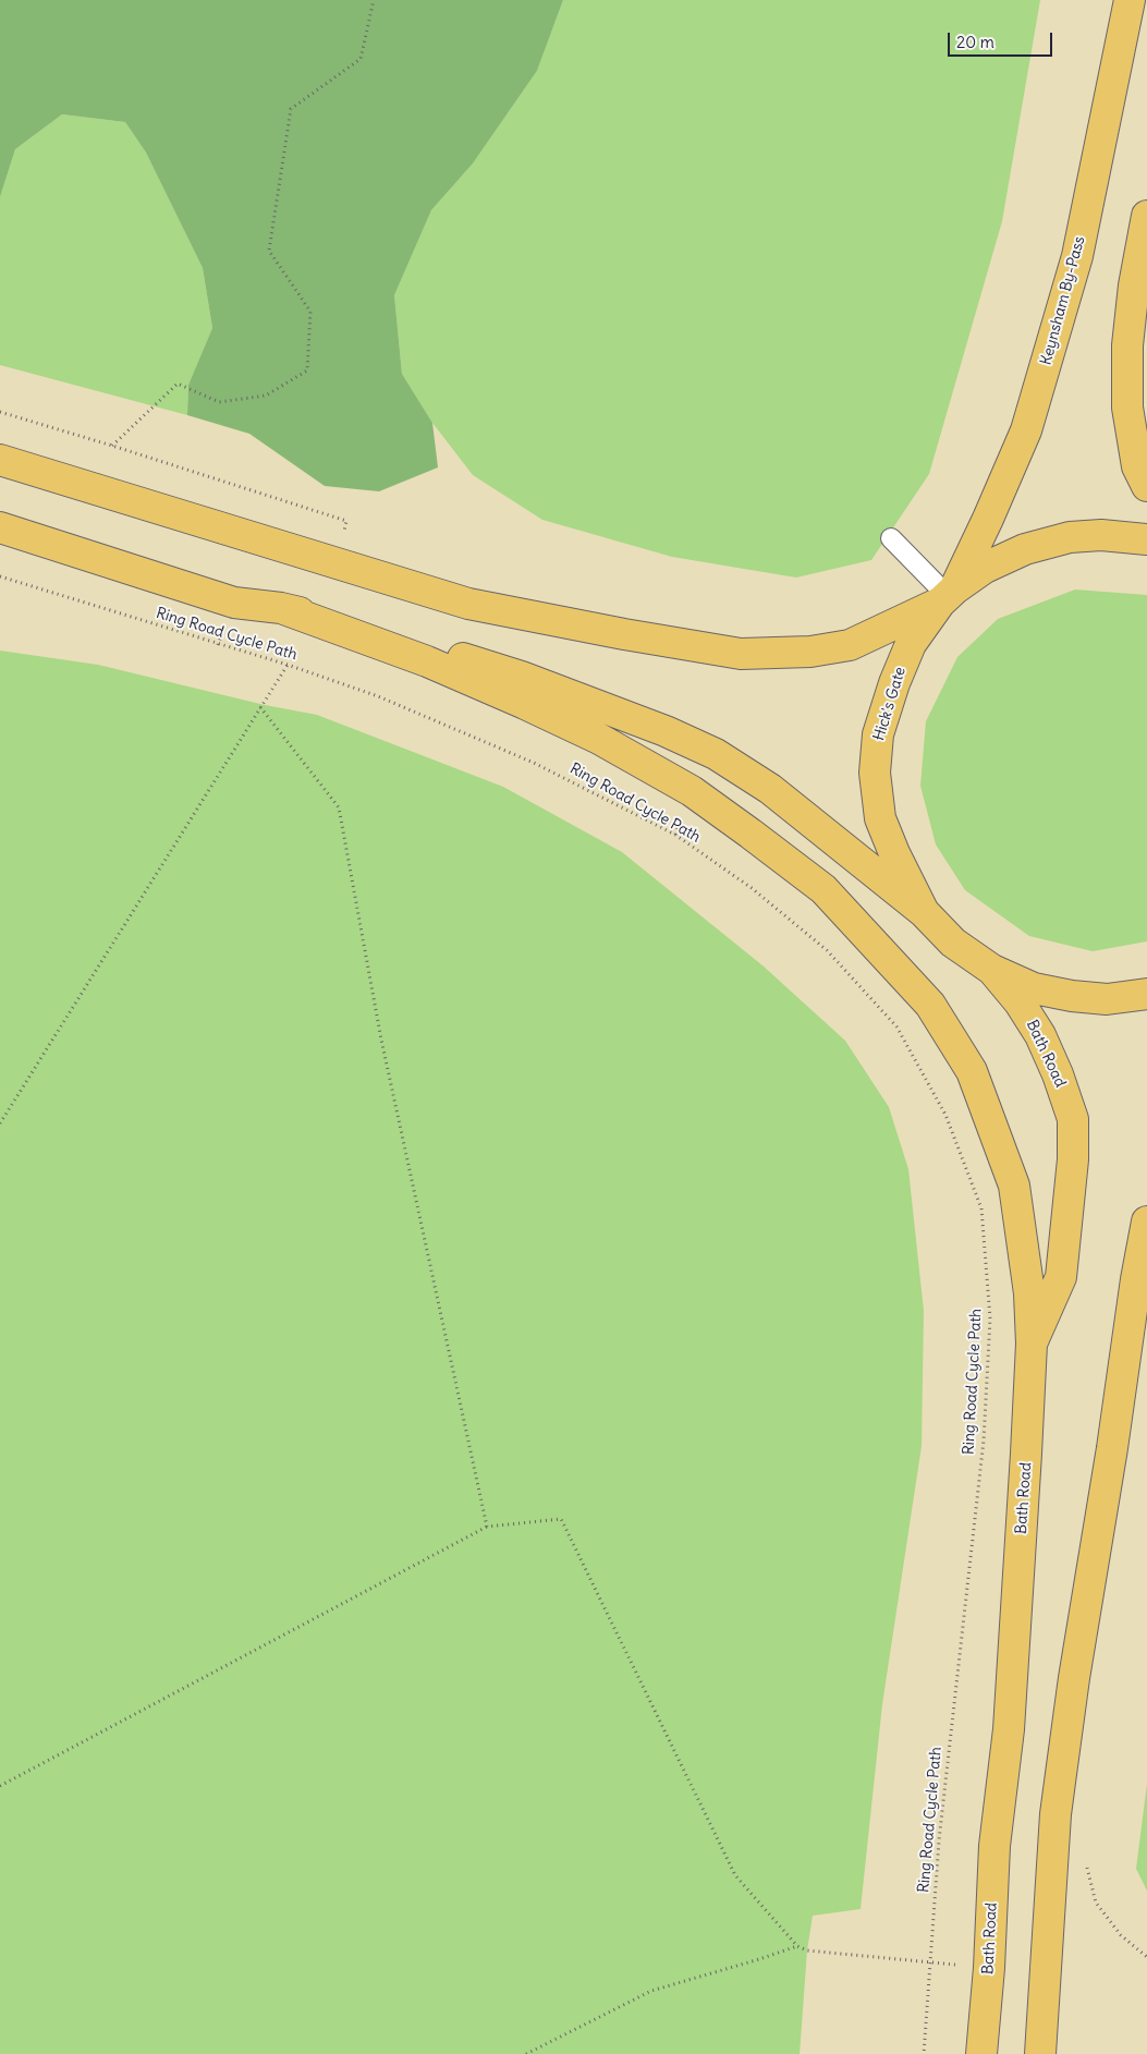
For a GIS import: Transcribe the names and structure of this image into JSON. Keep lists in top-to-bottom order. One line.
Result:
{"streets":{"highway":["Keynsham By-Pass","Hick's Gate","Bath Road"],"path":["Ring Road Cycle Path"]},"crossings":[["Keynsham By-Pass","Hick's Gate"],["Hick's Gate","Bath Road"]],"scale_bar":"20 m"}
